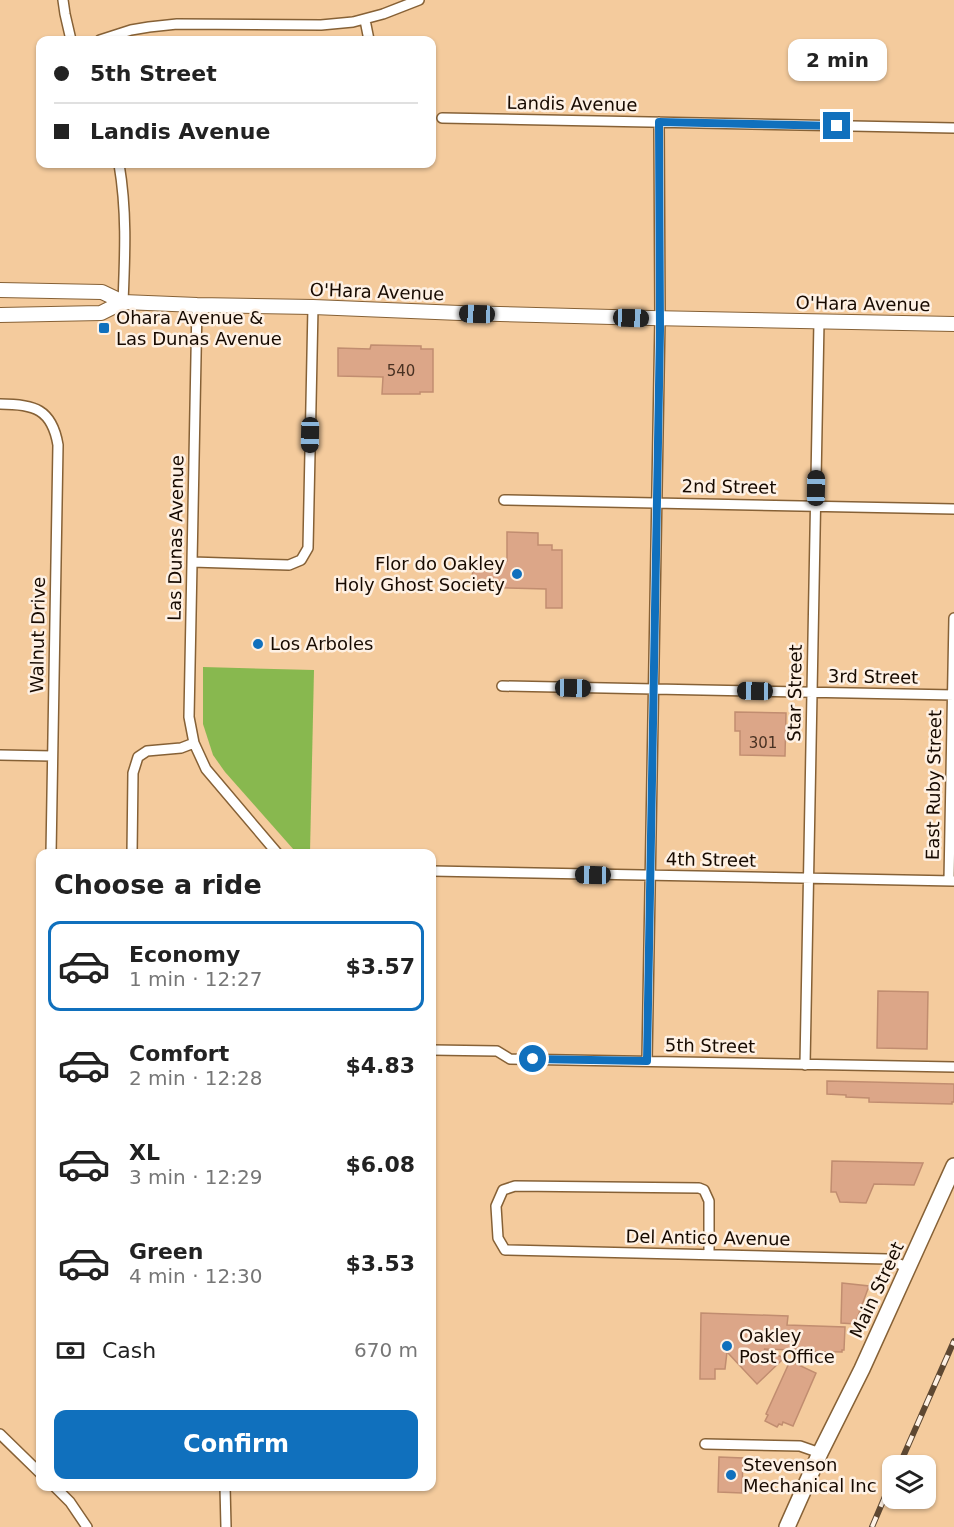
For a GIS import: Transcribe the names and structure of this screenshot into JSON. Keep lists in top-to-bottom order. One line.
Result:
{"streets":{"main road":["O'Hara Avenue","Main Street"],"street":["Landis Avenue","2nd Street","Las Dunas Avenue","Walnut Drive","3rd Street","Star Street","East Ruby Street","4th Street","5th Street","Del Antico Avenue"]},"crossings":[["O'Hara Avenue","Las Dunas Avenue"],["O'Hara Avenue","Star Street"],["2nd Street","Star Street"],["3rd Street","Star Street"],["3rd Street","East Ruby Street"],["Star Street","4th Street"],["Star Street","5th Street"],["East Ruby Street","4th Street"],["Del Antico Avenue","Main Street"]],"places":{"transit":["Ohara Avenue & Las Dunas Avenue"],"other":["Flor do Oakley Holy Ghost Society","Los Arboles","Oakley Post Office","Stevenson Mechanical Inc"]},"house_numbers":["540","301"],"page":{"banner":["5th Street","Landis Avenue"],"bubble":"2 min","heading":"Choose a ride","list":[{"name":"Economy","note":"1 min · 12:27","value":"$3.57"},{"name":"Comfort","note":"2 min · 12:28","value":"$4.83"},{"name":"XL","note":"3 min · 12:29","value":"$6.08"},{"name":"Green","note":"4 min · 12:30","value":"$3.53"}],"pay":["Cash","670 m"],"buttons":"Confirm"}}
